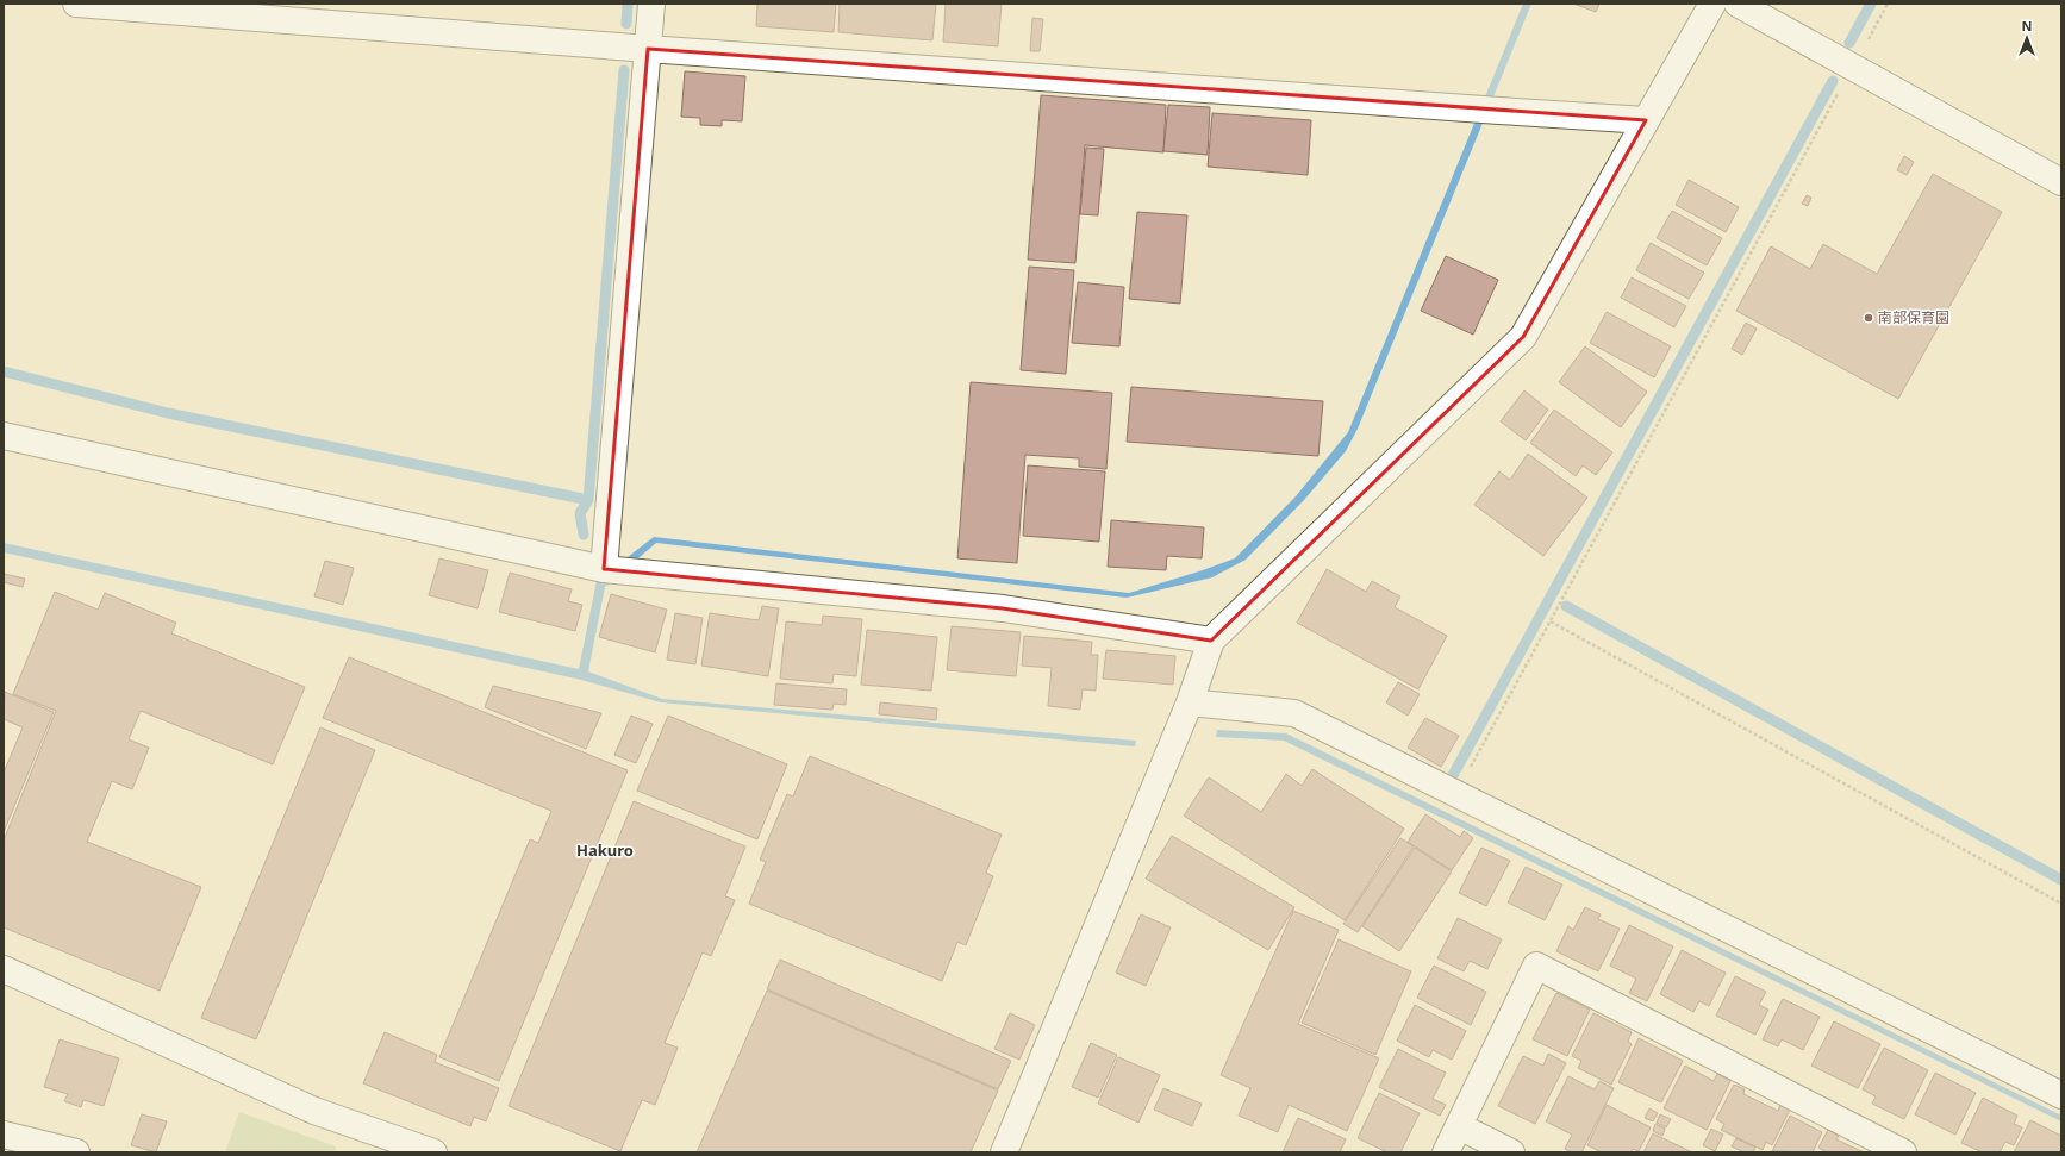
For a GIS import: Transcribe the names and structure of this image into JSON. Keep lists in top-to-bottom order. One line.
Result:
{"districts":["Hakuro"],"places":["南部保育園"],"north":"top"}
